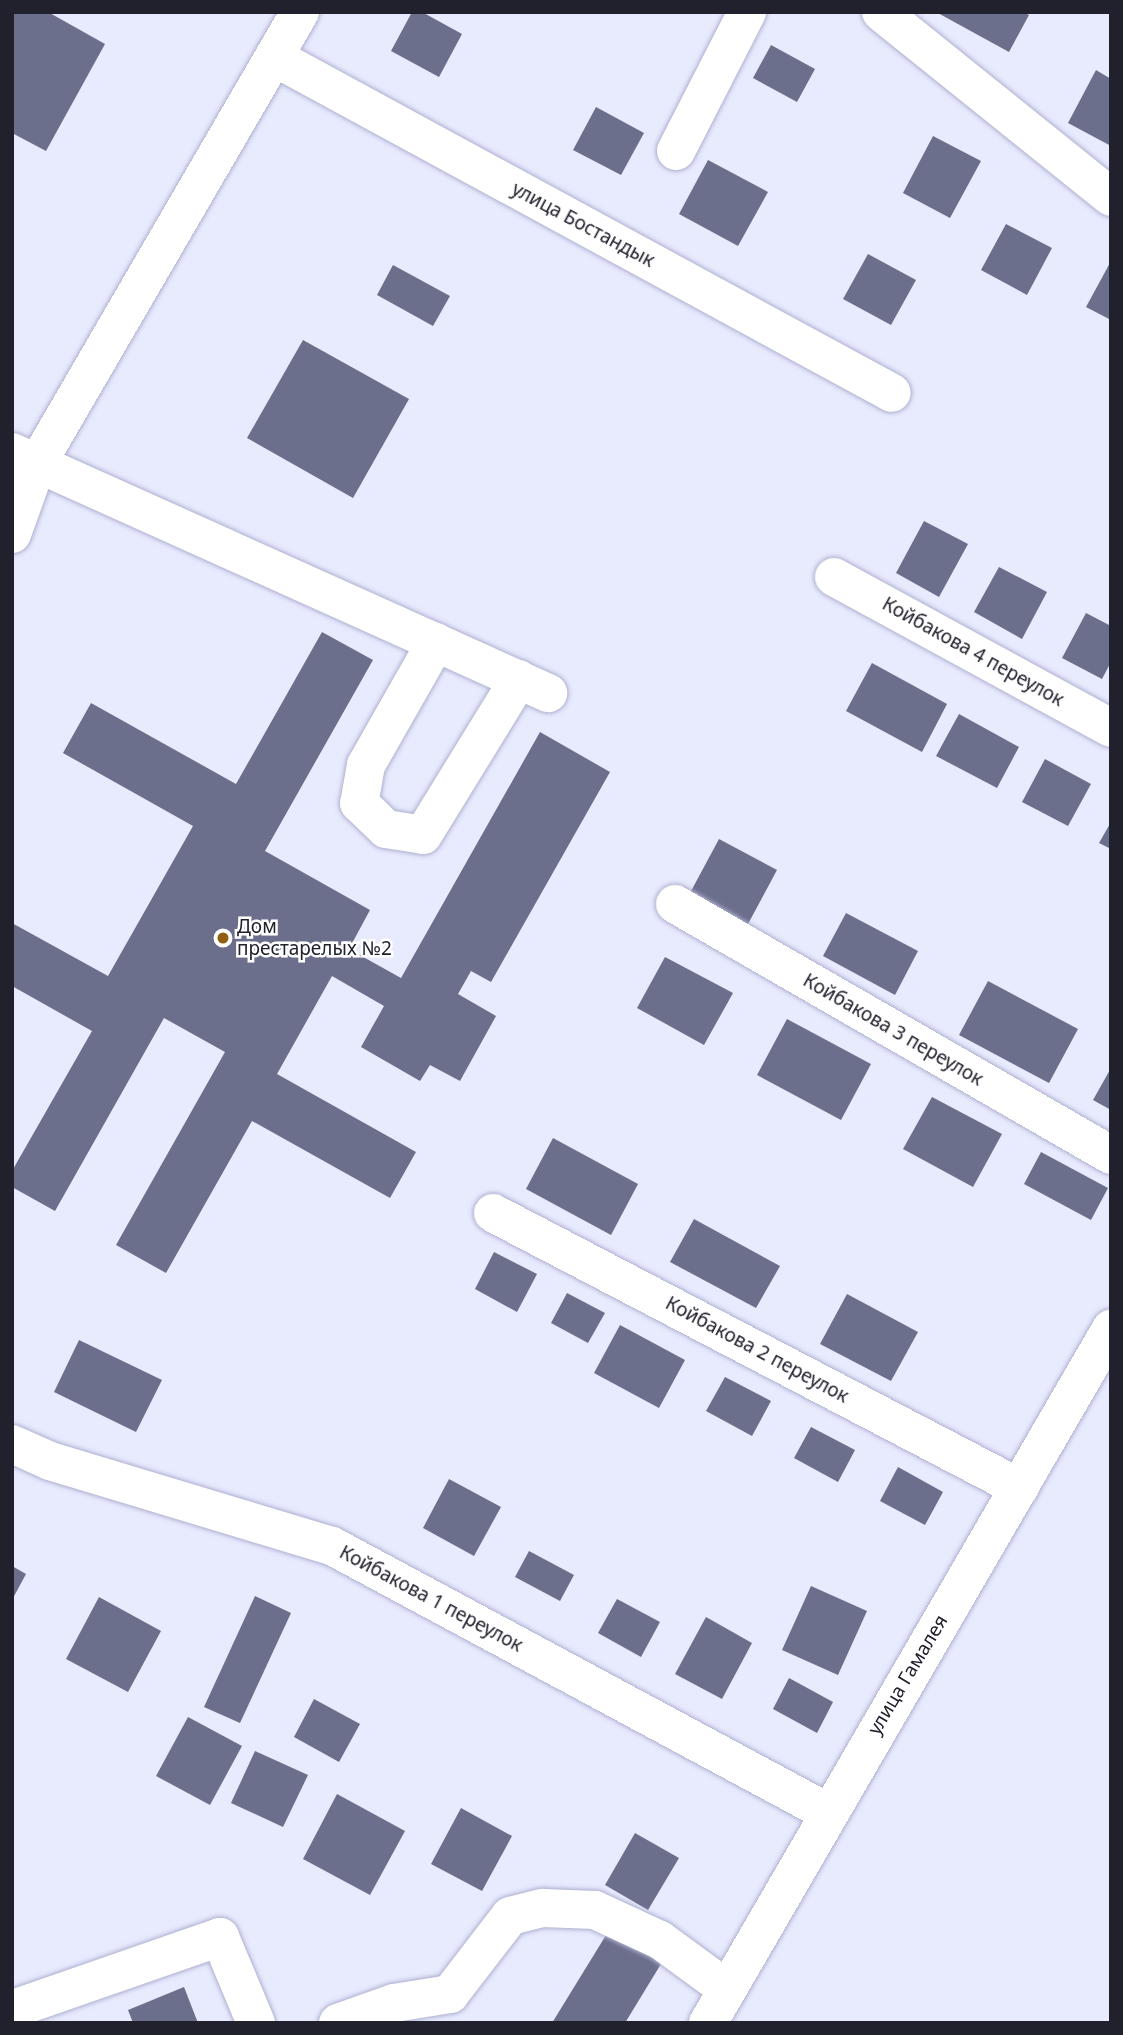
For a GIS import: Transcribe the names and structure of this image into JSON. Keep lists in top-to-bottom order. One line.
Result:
{"streets":{"street":["улица Бостандык","Койбакова 4 переулок","Койбакова 3 переулок","Койбакова 2 переулок","Койбакова 1 переулок","улица Гамалея"]},"crossings":[["Койбакова 2 переулок","улица Гамалея"],["Койбакова 1 переулок","улица Гамалея"]],"places":["Дом престарелых №2"]}
